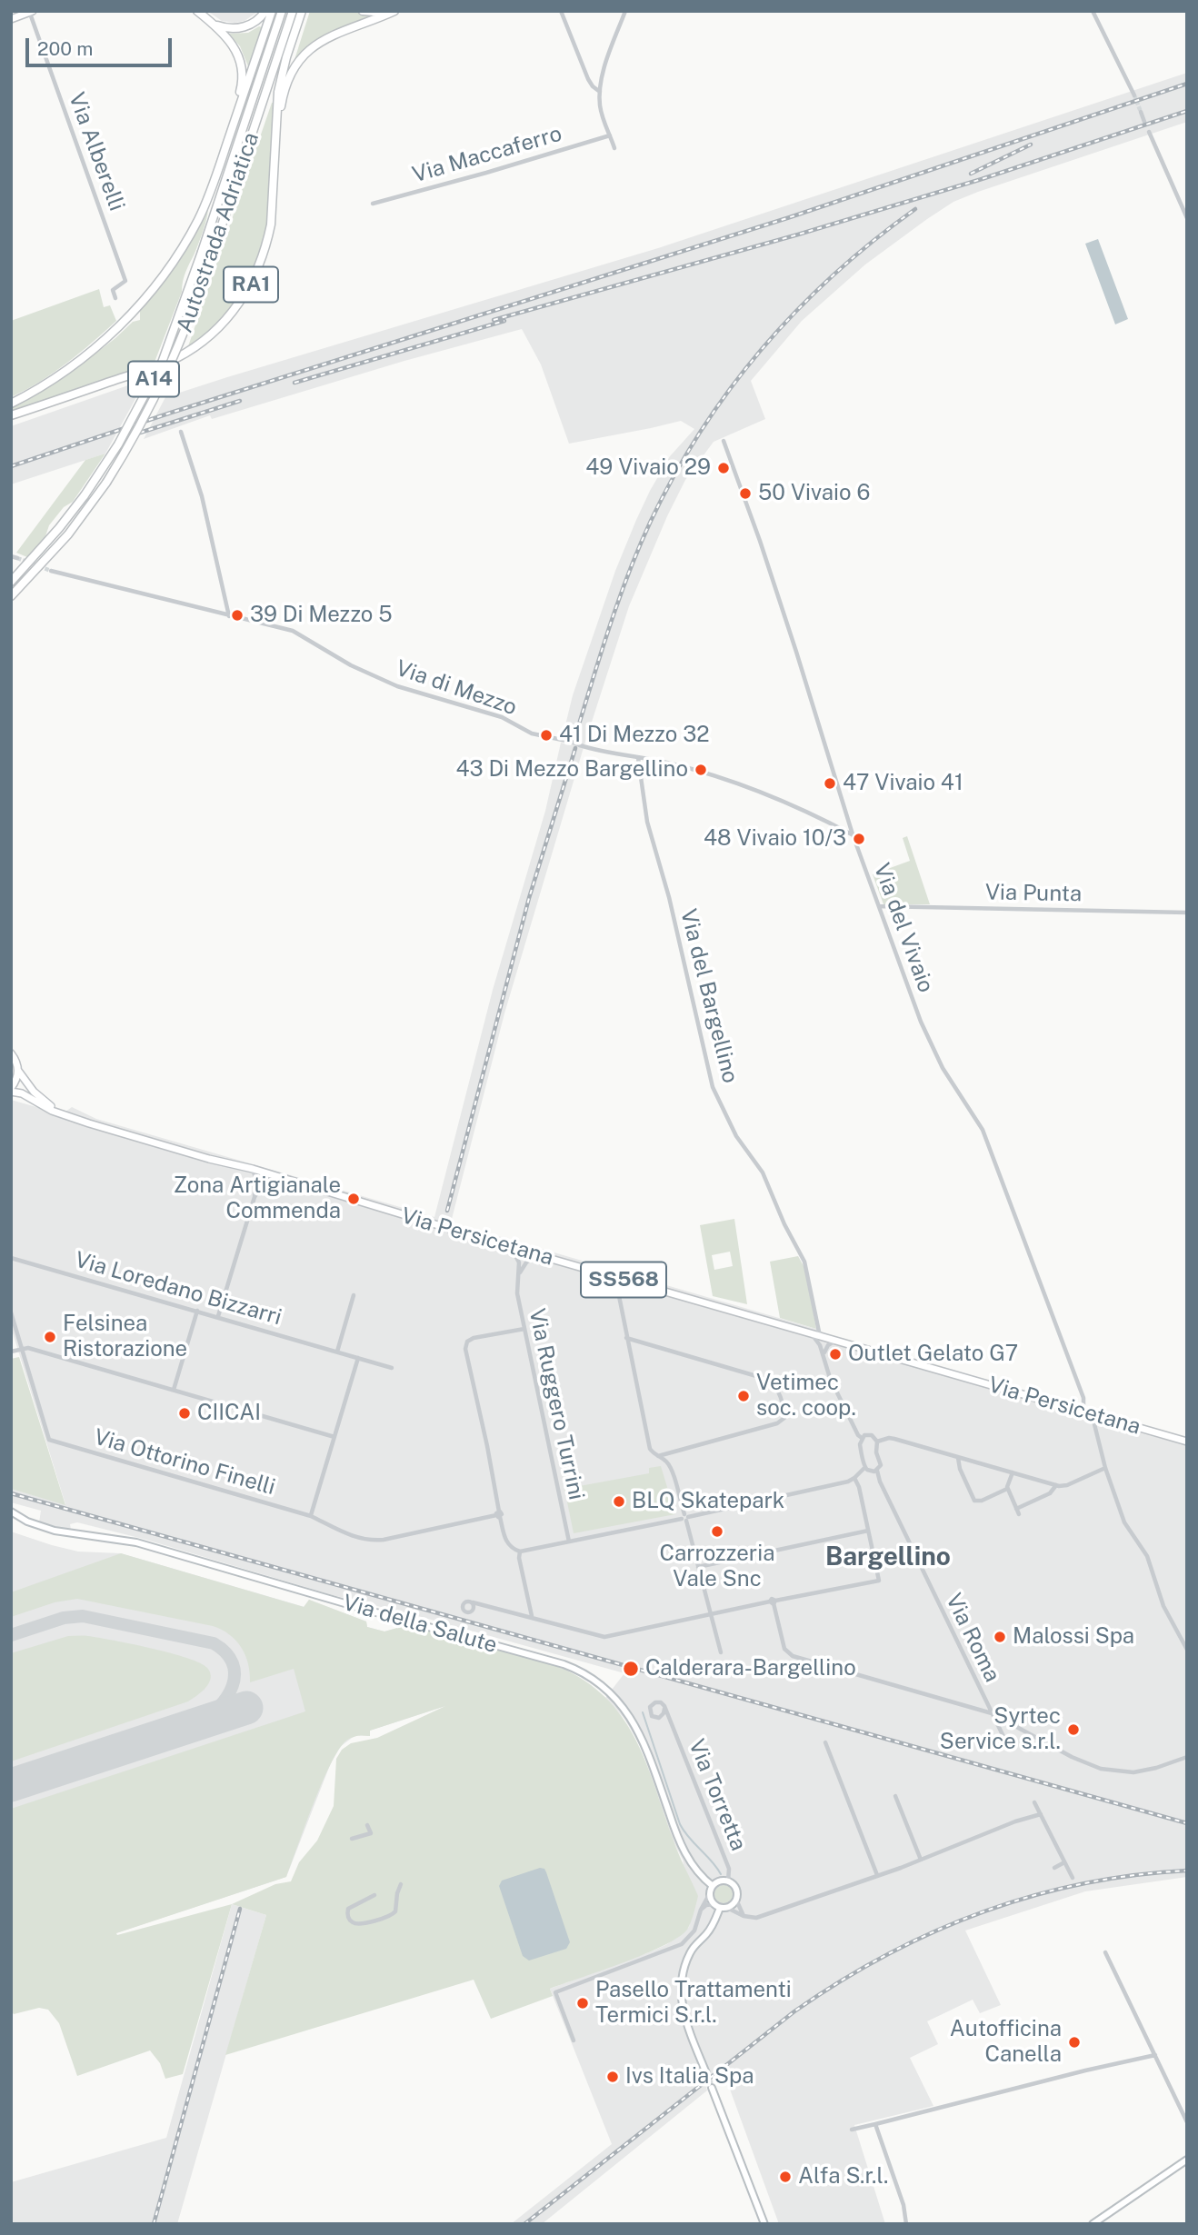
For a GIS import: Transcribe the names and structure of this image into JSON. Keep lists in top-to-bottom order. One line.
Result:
{"streets":{"highway":["Autostrada Adriatica","RA1","A14"],"main road":["Via Persicetana","SS568"],"street":["Via Alberelli","Via Maccaferro","Via di Mezzo","Via Punta","Via del Vivaio","Via del Bargellino","Via Loredano Bizzarri","Via Ruggero Turrini","Via Ottorino Finelli","Via della Salute","Via Roma","Via Torretta"]},"crossings":[["Via di Mezzo","Via del Vivaio"],["Via di Mezzo","Via del Bargellino"],["Via Punta","Via del Vivaio"],["Via del Vivaio","Via Persicetana"],["Via del Bargellino","Via Persicetana"],["Via Persicetana","Via Ruggero Turrini"],["Via della Salute","Via Torretta"]],"districts":["Bargellino"],"places":["49 Vivaio 29","50 Vivaio 6","39 Di Mezzo 5","41 Di Mezzo 32","43 Di Mezzo Bargellino","47 Vivaio 41","48 Vivaio 10/3","Zona Artigianale Commenda","Felsinea Ristorazione","Outlet Gelato G7","Vetimec soc. coop.","CIICAI","BLQ Skatepark","Carrozzeria Vale Snc","Malossi Spa","Calderara-Bargellino","Syrtec Service s.r.l.","Pasello Trattamenti Termici S.r.l.","Autofficina Canella","Ivs Italia Spa","Alfa S.r.l."],"scale_bar":"200 m"}
